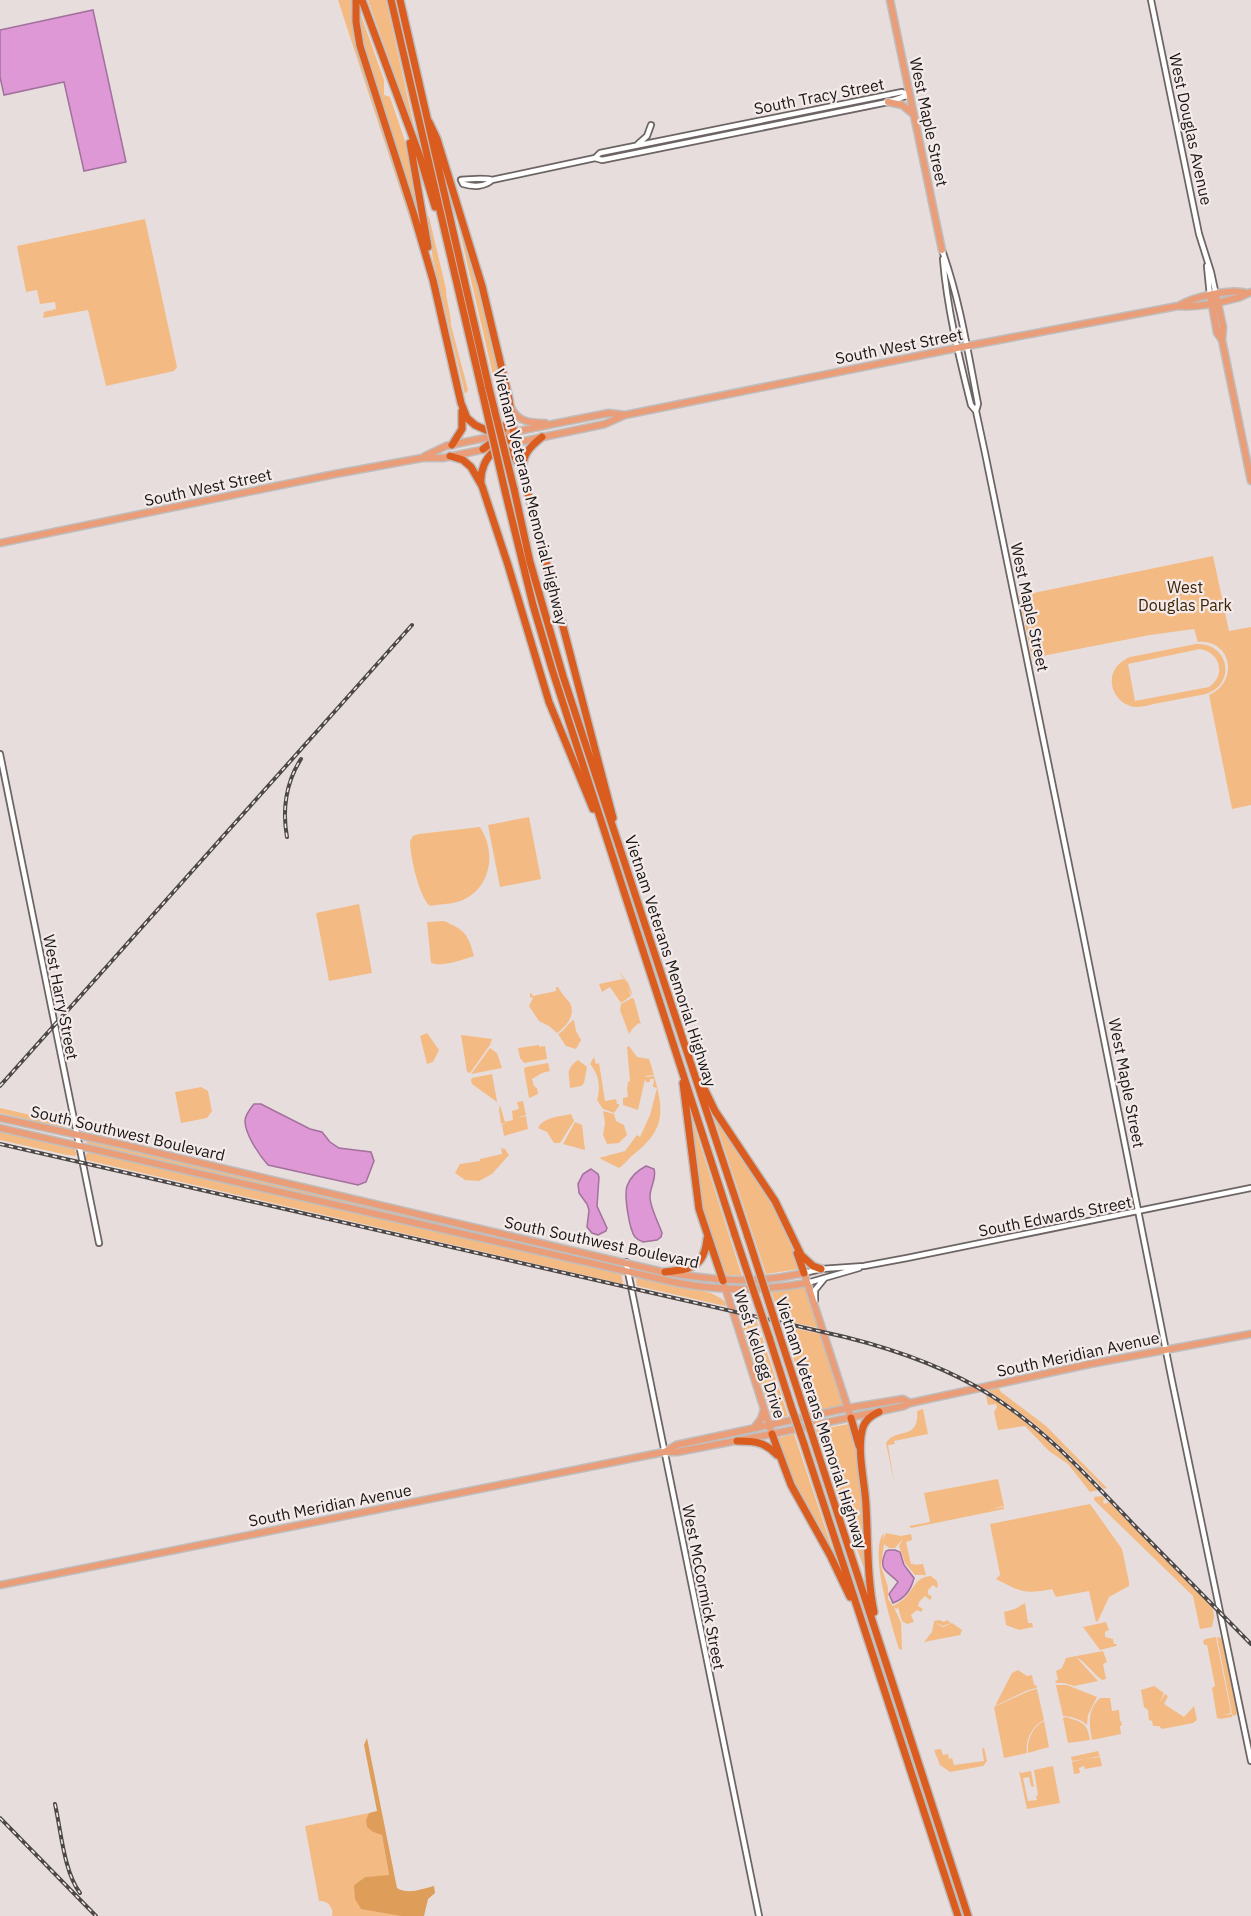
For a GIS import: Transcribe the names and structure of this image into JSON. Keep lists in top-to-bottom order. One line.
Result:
{"streets":{"highway":["Vietnam Veterans Memorial Highway"],"main road":["West Maple Street","West Douglas Avenue","South West Street","South Southwest Boulevard","West Kellogg Drive","South Meridian Avenue"],"street":["South Tracy Street","West Harry Street","South Edwards Street","West McCormick Street"]},"crossings":[["South Tracy Street","West Maple Street"],["West Maple Street","South West Street"],["West Maple Street","South Edwards Street"],["West Maple Street","South Meridian Avenue"],["West Douglas Avenue","South West Street"],["West Harry Street","South Southwest Boulevard"],["South Southwest Boulevard","South Edwards Street"],["South Southwest Boulevard","West Kellogg Drive"],["South Southwest Boulevard","West McCormick Street"],["West Kellogg Drive","South Meridian Avenue"],["South Meridian Avenue","West McCormick Street"]],"parks":["West Douglas Park"]}
